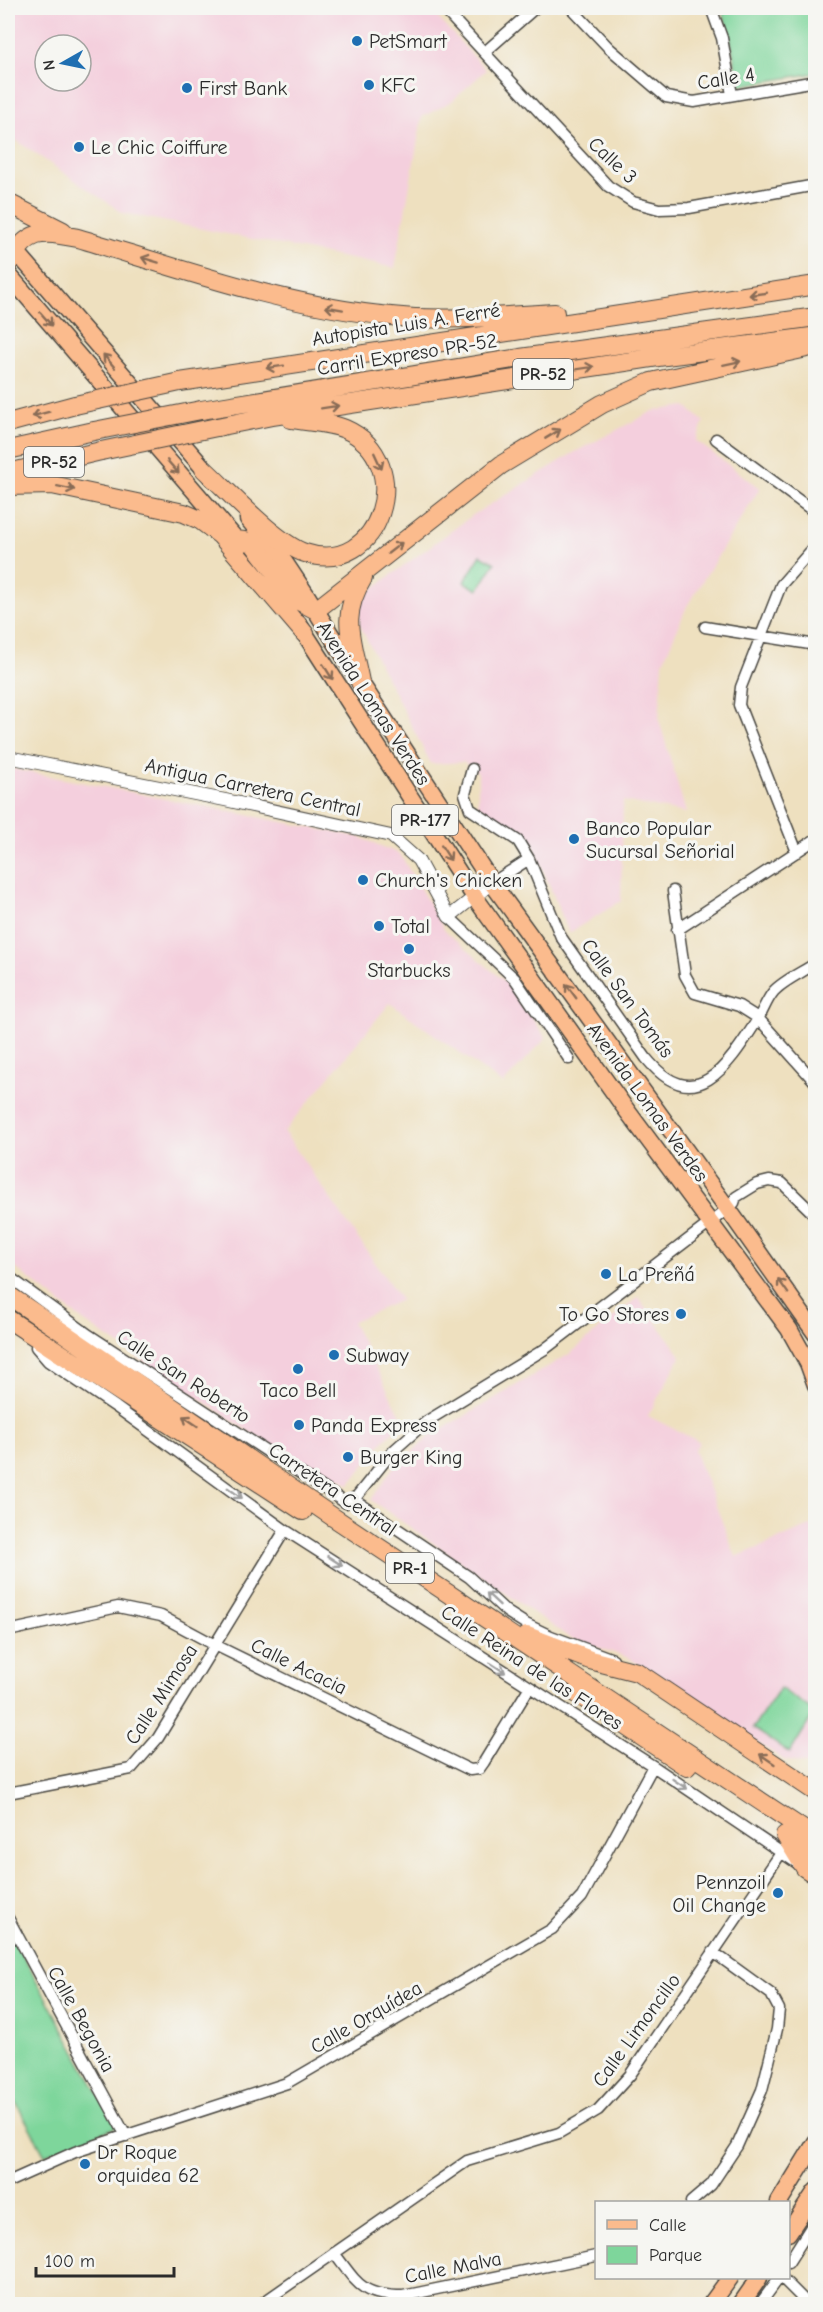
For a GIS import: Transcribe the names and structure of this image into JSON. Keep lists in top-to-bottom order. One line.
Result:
{"streets":{"highway":["Autopista Luis A. Ferré","Carril Expreso PR-52","PR-52","Carretera Central","PR-1"],"main road":["Avenida Lomas Verdes","PR-177"],"street":["Calle 4","Calle 3","Antigua Carretera Central","Calle San Tomás","Calle San Roberto","Calle Acacia","Calle Reina de las Flores","Calle Mimosa","Calle Orquídea","Calle Begonia","Calle Limoncillo","Calle Malva"]},"crossings":[["Calle Acacia","Calle Reina de las Flores"],["Calle Acacia","Calle Mimosa"],["Calle Reina de las Flores","Calle Mimosa"],["Calle Reina de las Flores","Calle Orquídea"],["Calle Reina de las Flores","Calle Limoncillo"],["Calle Orquídea","Calle Begonia"],["Calle Limoncillo","Calle Malva"]],"one_way":["Calle San Roberto","Calle Reina de las Flores"],"places":["PetSmart","KFC","First Bank","Le Chic Coiffure","Banco Popular Sucursal Señorial","Church's Chicken","Total","Starbucks","La Preñá","To Go Stores","Subway","Taco Bell","Panda Express","Burger King","Pennzoil Oil Change","Dr Roque orquidea 62"],"legend":["Calle","Parque"],"scale_bar":"100 m","north":"left"}
